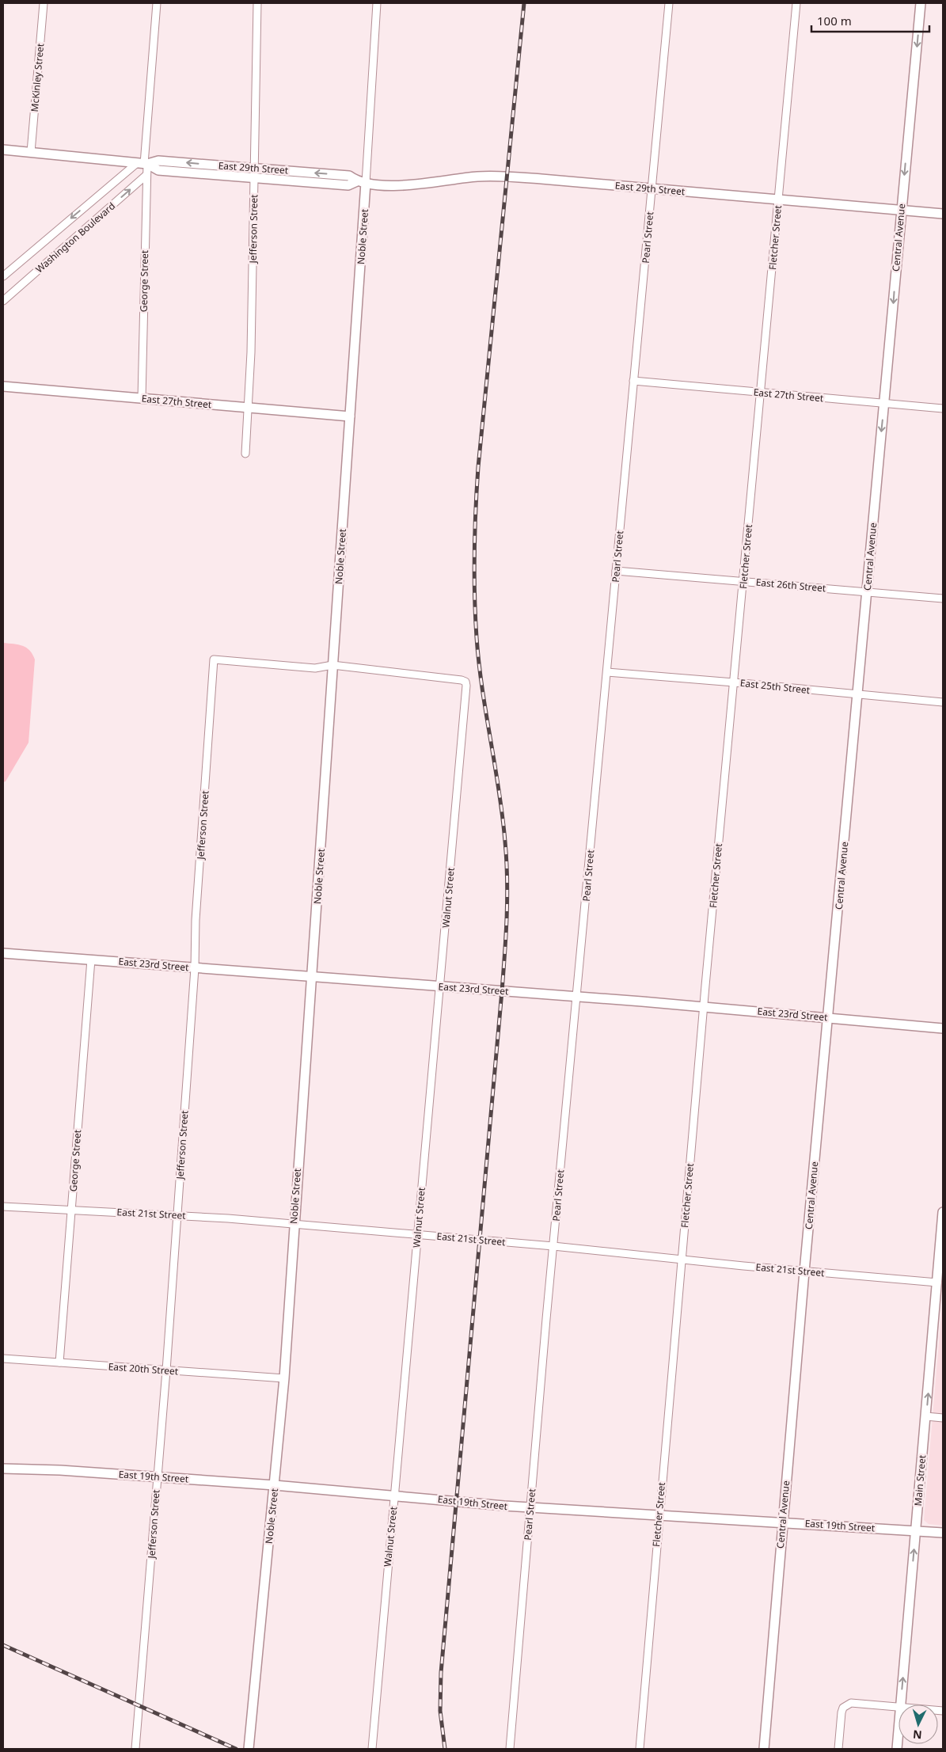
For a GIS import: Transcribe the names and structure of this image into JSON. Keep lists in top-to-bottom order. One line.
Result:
{"streets":{"street":["McKinley Street","East 29th Street","Jefferson Street","Noble Street","Washington Boulevard","Pearl Street","Fletcher Street","Central Avenue","George Street","East 27th Street","East 26th Street","East 25th Street","Walnut Street","East 23rd Street","East 21st Street","East 20th Street","East 19th Street","Main Street"]},"crossings":[["McKinley Street","East 29th Street"],["East 29th Street","Jefferson Street"],["East 29th Street","Noble Street"],["East 29th Street","Washington Boulevard"],["East 29th Street","Pearl Street"],["East 29th Street","Fletcher Street"],["East 29th Street","Central Avenue"],["East 29th Street","George Street"],["Jefferson Street","Noble Street"],["Jefferson Street","East 27th Street"],["Jefferson Street","Walnut Street"],["Jefferson Street","East 23rd Street"],["Jefferson Street","East 21st Street"],["Jefferson Street","East 20th Street"],["Jefferson Street","East 19th Street"],["Noble Street","East 27th Street"],["Noble Street","Walnut Street"],["Noble Street","East 23rd Street"],["Noble Street","East 21st Street"],["Noble Street","East 20th Street"],["Noble Street","East 19th Street"],["Washington Boulevard","George Street"],["Pearl Street","East 27th Street"],["Pearl Street","East 26th Street"],["Pearl Street","East 25th Street"],["Pearl Street","East 23rd Street"],["Pearl Street","East 21st Street"],["Pearl Street","East 19th Street"],["Fletcher Street","East 27th Street"],["Fletcher Street","East 26th Street"],["Fletcher Street","East 25th Street"],["Fletcher Street","East 23rd Street"],["Fletcher Street","East 21st Street"],["Fletcher Street","East 19th Street"],["Central Avenue","East 27th Street"],["Central Avenue","East 26th Street"],["Central Avenue","East 25th Street"],["Central Avenue","East 23rd Street"],["Central Avenue","East 21st Street"],["Central Avenue","East 19th Street"],["George Street","East 27th Street"],["George Street","East 23rd Street"],["George Street","East 21st Street"],["George Street","East 20th Street"],["Walnut Street","East 23rd Street"],["Walnut Street","East 21st Street"],["Walnut Street","East 19th Street"],["East 21st Street","Main Street"],["East 19th Street","Main Street"]],"one_way":["Main Street"],"scale_bar":"100 m","north":"bottom"}
